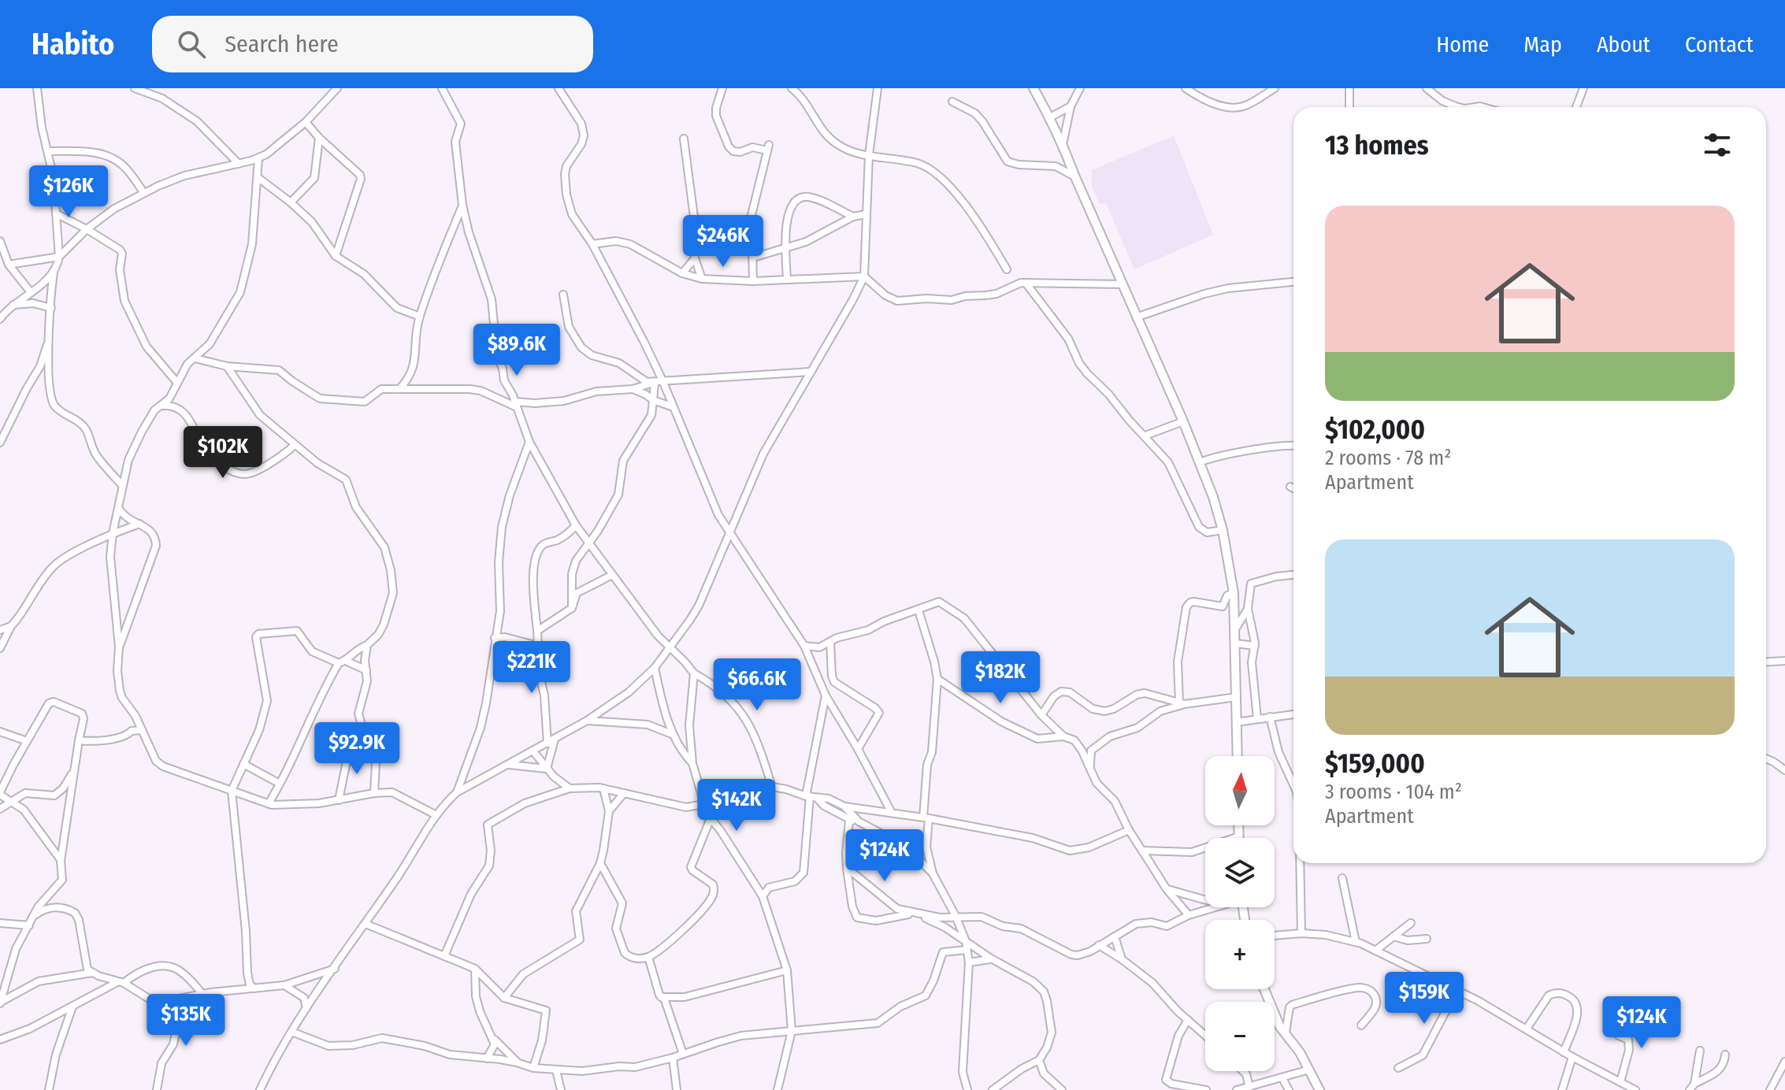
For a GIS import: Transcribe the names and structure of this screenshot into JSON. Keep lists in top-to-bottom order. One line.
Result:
{"north":"top","page":{"header":"Habito","search":"Search here","nav":["Home","Map","About","Contact"],"heading":"13 homes","price":["$126K","$246K","$89.6K","$102K","$221K","$182K","$66.6K","$92.9K","$142K","$124K","$159K","$135K","$124K"],"list":[{"name":"$102,000","note":"2 rooms · 78 m² · Apartment"},{"name":"$159,000","note":"3 rooms · 104 m² · Apartment"}],"map_buttons":["+","−"]}}
